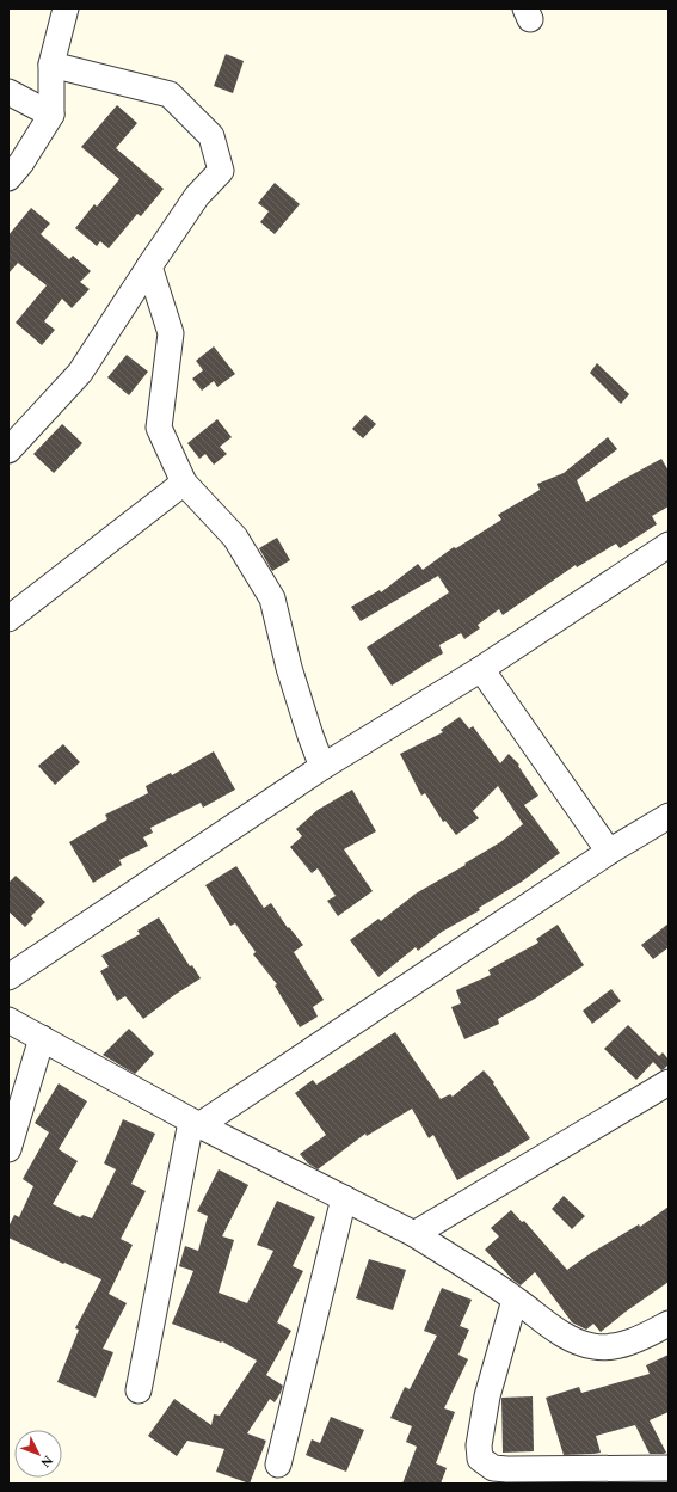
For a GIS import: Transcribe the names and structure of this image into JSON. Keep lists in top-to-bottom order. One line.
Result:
{"north":"bottom right"}
